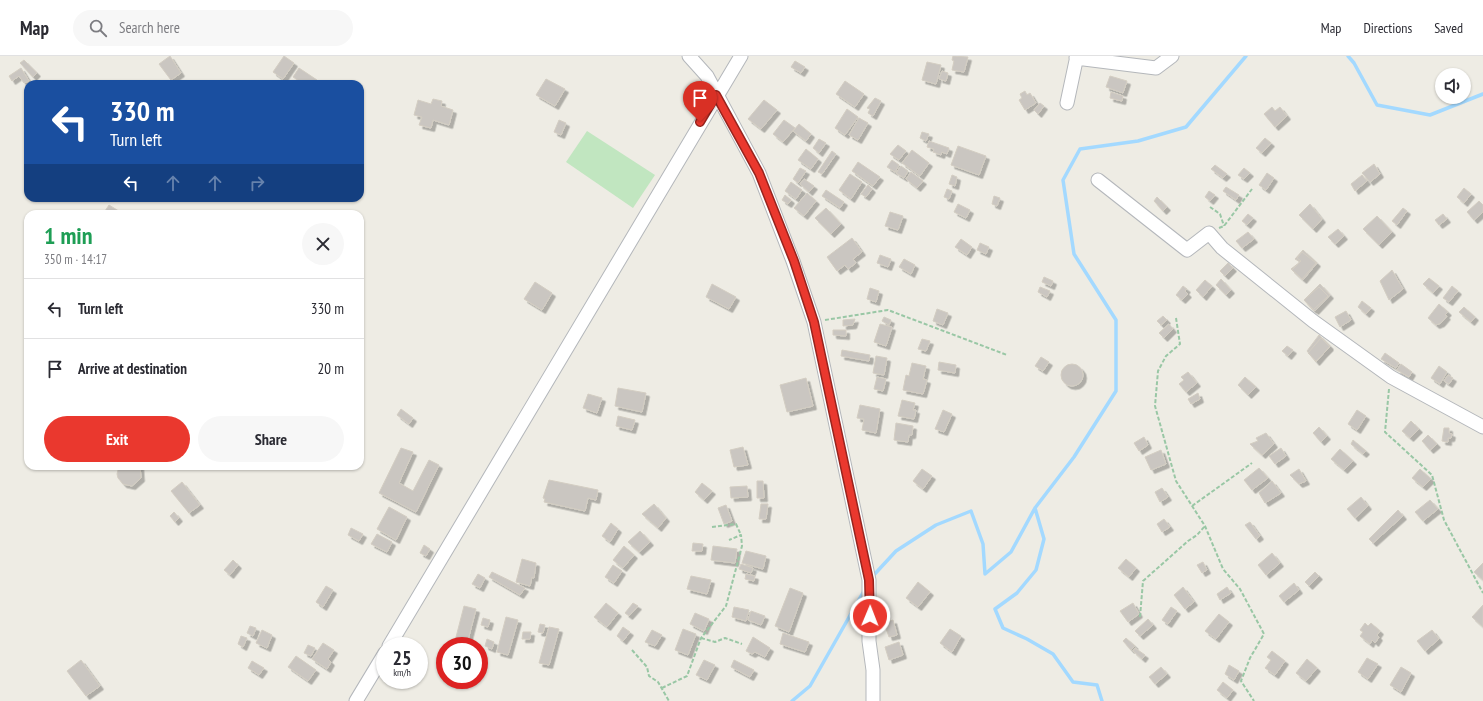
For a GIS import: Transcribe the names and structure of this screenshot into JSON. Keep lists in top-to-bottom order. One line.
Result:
{"page":{"header":"Map","search":"Search here","nav":["Map","Directions","Saved"],"turn":["330 m","Turn left"],"heading":["1 min","350 m · 14:17"],"list":[{"name":"Turn left","value":"330 m"},{"name":"Arrive at destination","value":"20 m"}],"buttons":["Exit","Share"],"speed":"25 km/h","limit":"30"}}
